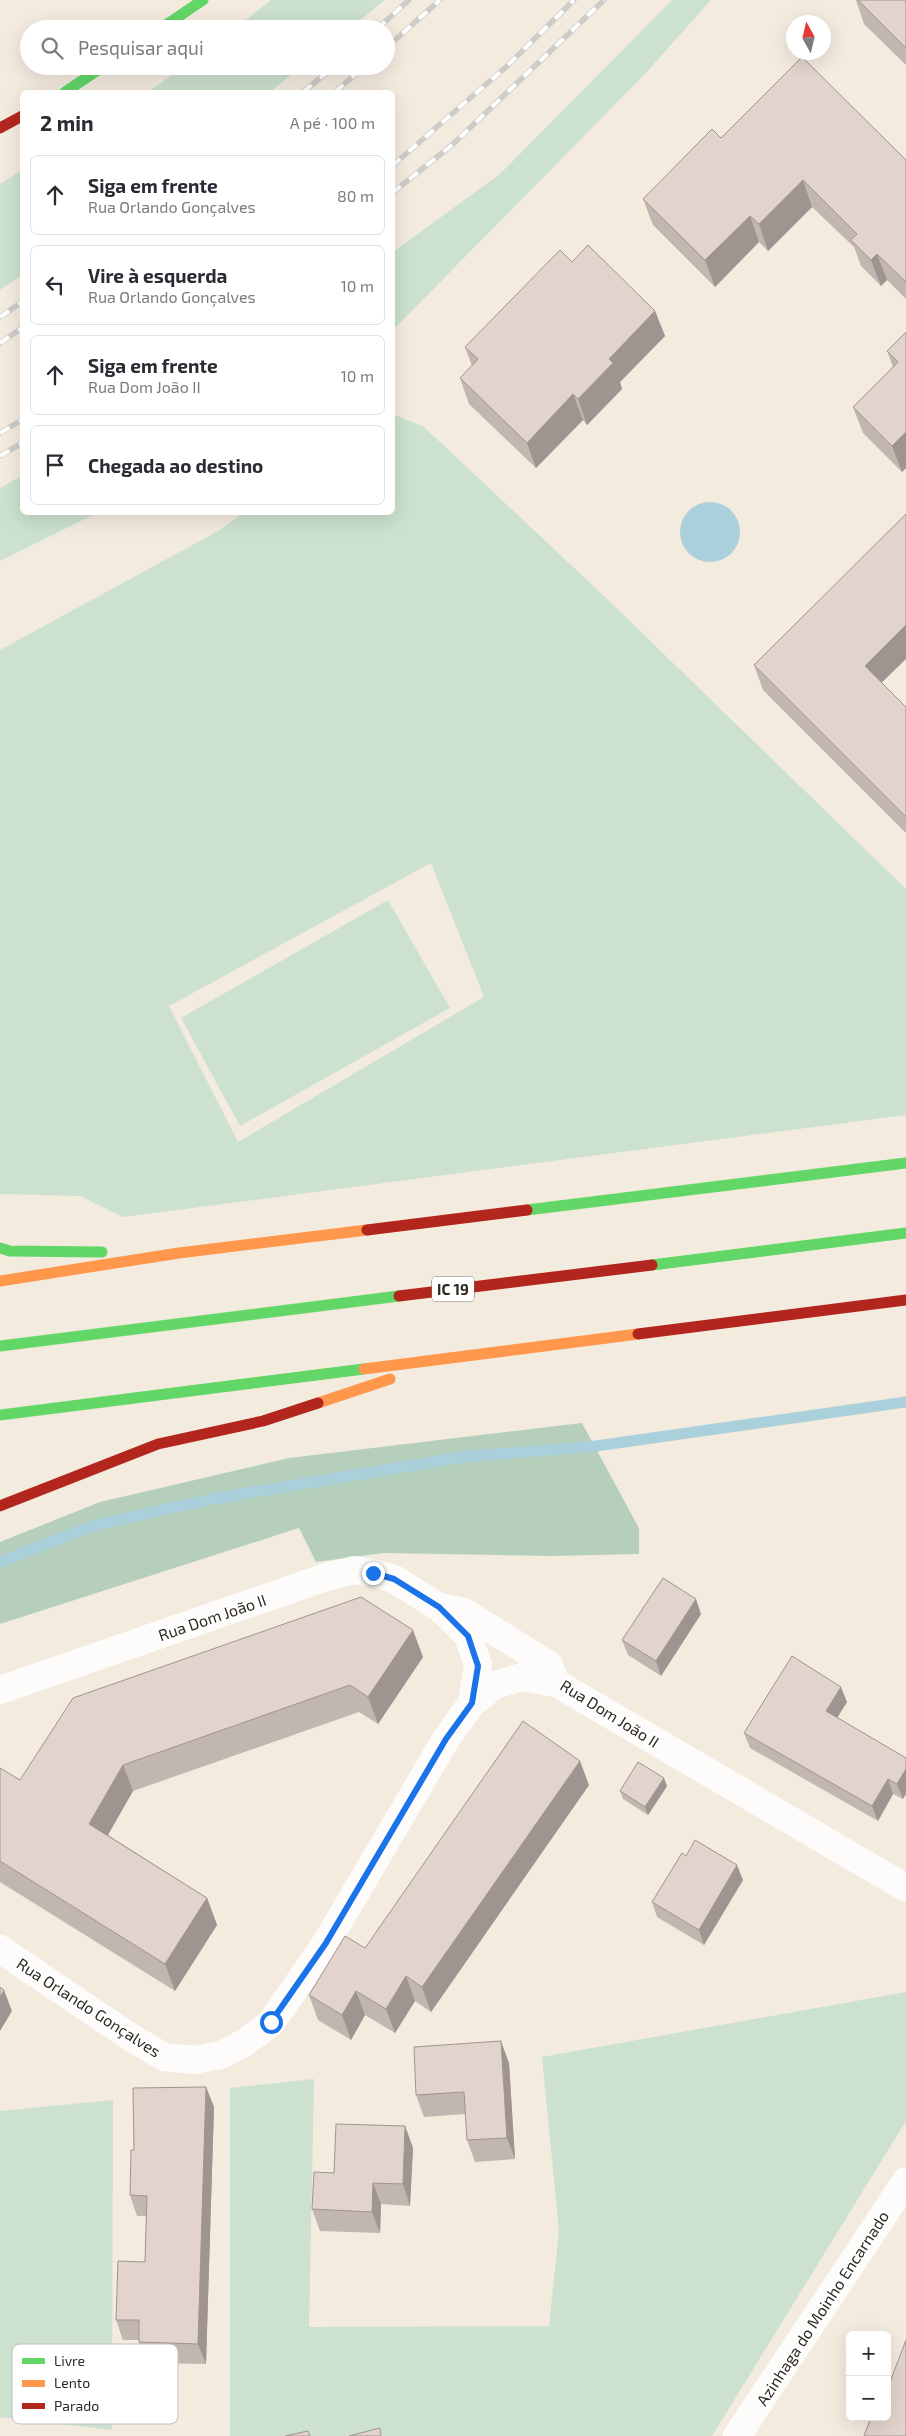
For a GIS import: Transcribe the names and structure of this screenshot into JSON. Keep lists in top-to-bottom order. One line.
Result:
{"streets":{"main road":["IC 19"],"street":["Rua Dom João II","Rua Orlando Gonçalves","Azinhaga do Moinho Encarnado"]},"crossings":[["Rua Dom João II","Rua Orlando Gonçalves"]],"legend":["Livre","Lento","Parado"],"north":"top","page":{"search":"Pesquisar aqui","heading":["2 min","A pé · 100 m"],"list":[["Siga em frente","Rua Orlando Gonçalves","80 m"],["Vire à esquerda","Rua Orlando Gonçalves","10 m"],["Siga em frente","Rua Dom João II","10 m"],"Chegada ao destino"],"map_buttons":["+","−"]}}
